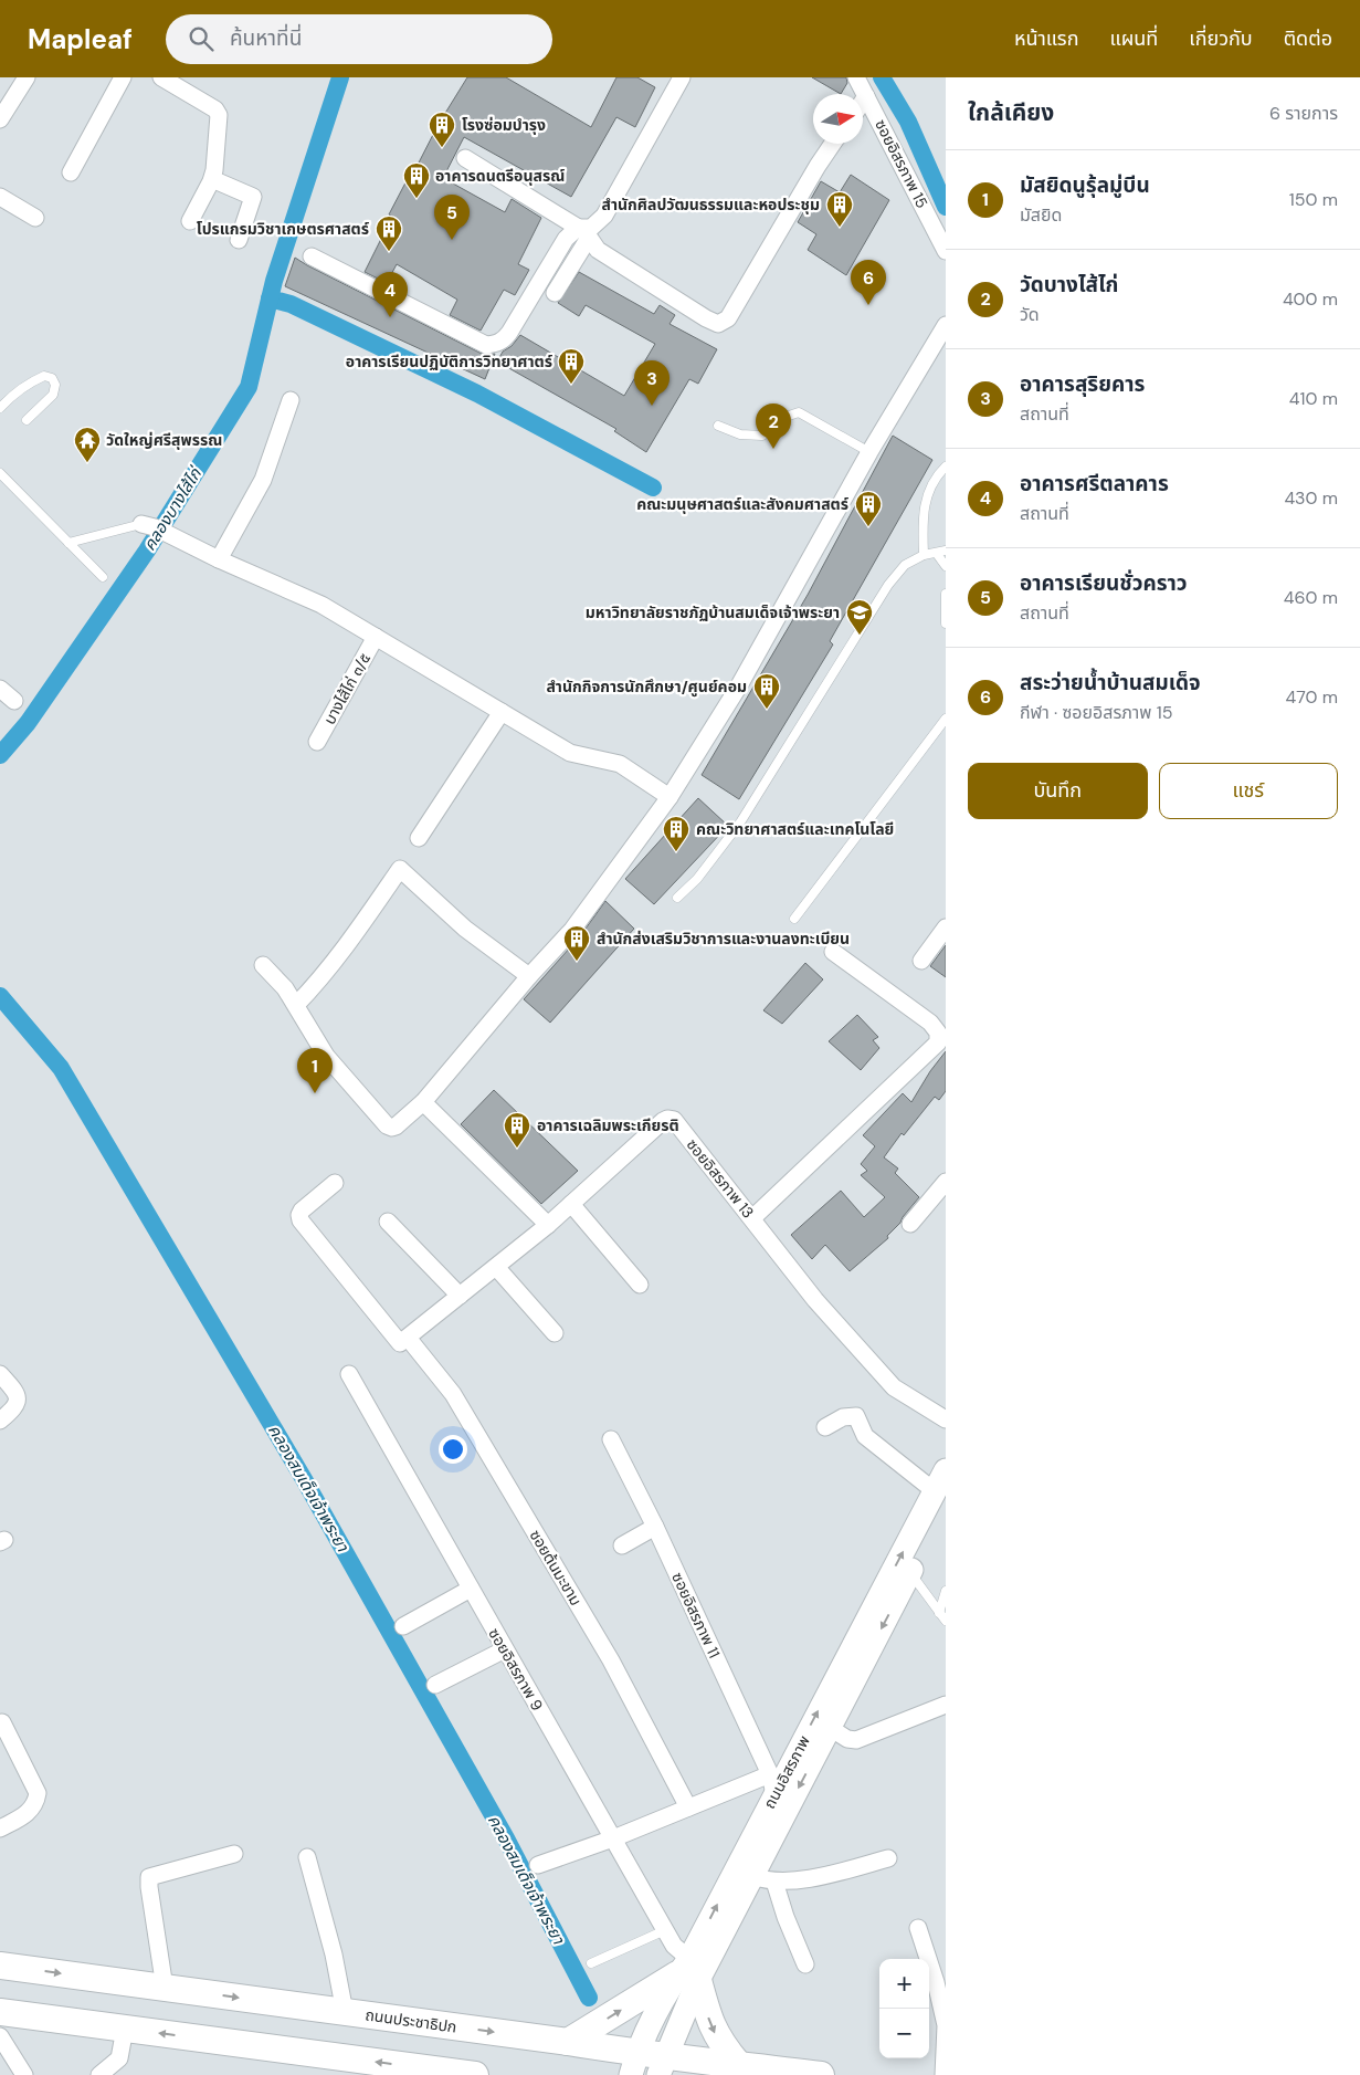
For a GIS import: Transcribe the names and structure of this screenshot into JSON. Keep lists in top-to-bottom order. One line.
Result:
{"streets":{"main road":["ถนนอิสรภาพ","ถนนประชาธิปก"],"street":["ซอยอิสรภาพ 15","บางไส้ไก่ ๓/๕","ซอยอิสรภาพ 13","ซอยต้นมะขาม","ซอยอิสรภาพ 11","ซอยอิสรภาพ 9"]},"crossings":[["ซอยอิสรภาพ 13","ซอยต้นมะขาม"],["ซอยอิสรภาพ 11","ถนนอิสรภาพ"],["ซอยอิสรภาพ 9","ถนนอิสรภาพ"],["ถนนอิสรภาพ","ถนนประชาธิปก"]],"water":["คลองบางไส้ไก่","คลองสมเด็จเจ้าพระยา"],"places":{"building":["โรงซ่อมบำรุง","อาคารดนตรีอนุสรณ์","สำนักศิลปวัฒนธรรมและหอประชุม","โปรแกรมวิชาเกษตรศาสตร์","อาคารเรียนปฏิบัติการวิทยาศาตร์","คณะมนุษศาสตร์และสังคมศาสตร์","สำนักกิจการนักศึกษา/ศูนย์คอม","คณะวิทยาศาสตร์และเทคโนโลยี","สำนักส่งเสริมวิชาการและงานลงทะเบียน","อาคารเฉลิมพระเกียรติ"],"temple":["วัดใหญ่ศรีสุพรรณ"],"school or university":["มหาวิทยาลัยราชภัฏบ้านสมเด็จเจ้าพระยา"]},"north":"right","page":{"header":"Mapleaf","search":"ค้นหาที่นี่","nav":["หน้าแรก","แผนที่","เกี่ยวกับ","ติดต่อ"],"heading":["ใกล้เคียง","6 รายการ"],"list":[{"mark":"1","name":"มัสยิดนูรุ้ลมู่บีน","note":"มัสยิด","value":"150 m"},{"mark":"2","name":"วัดบางไส้ไก่","note":"วัด","value":"400 m"},{"mark":"3","name":"อาคารสุริยคาร","note":"สถานที่","value":"410 m"},{"mark":"4","name":"อาคารศรีตลาคาร","note":"สถานที่","value":"430 m"},{"mark":"5","name":"อาคารเรียนชั่วคราว","note":"สถานที่","value":"460 m"},{"mark":"6","name":"สระว่ายน้ำบ้านสมเด็จ","note":"กีฬา · ซอยอิสรภาพ 15","value":"470 m"}],"pins":["5","6","4","3","2","1"],"buttons":["บันทึก","แชร์"],"map_buttons":["+","−"]}}
